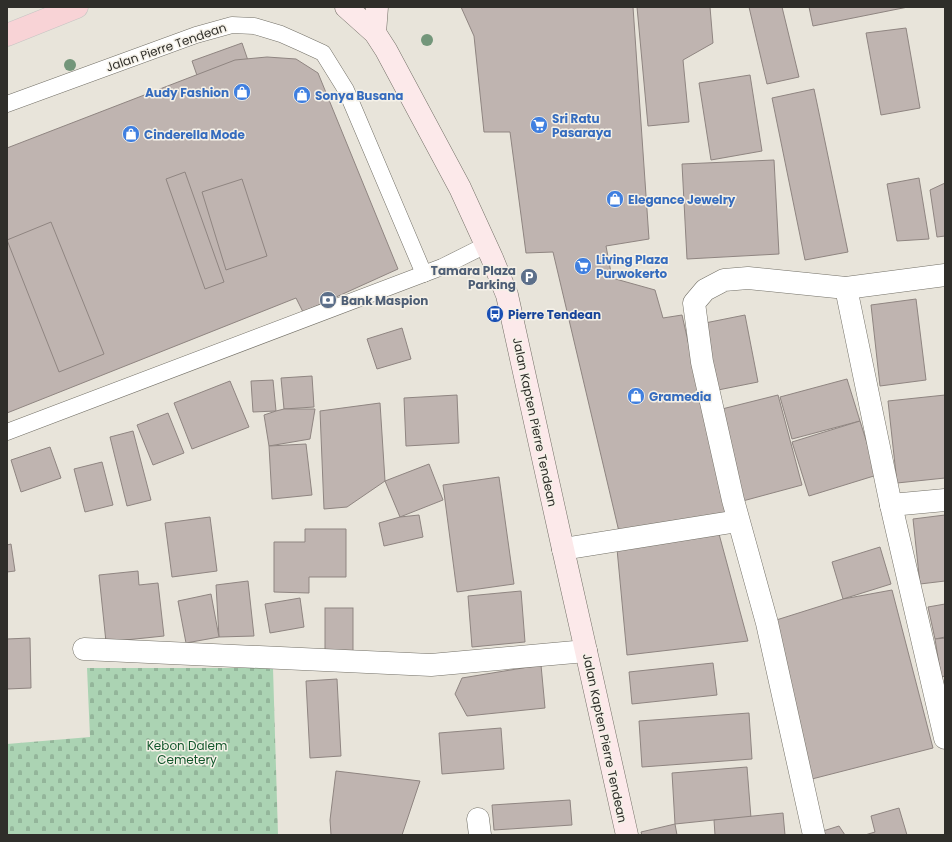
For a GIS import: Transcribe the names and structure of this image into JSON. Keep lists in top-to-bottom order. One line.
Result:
{"streets":{"main road":["Jalan Kapten Pierre Tendean"],"lane":["Jalan Pierre Tendean"]},"parks":["Kebon Dalem Cemetery"],"places":{"shop":["Audy Fashion","Sonya Busana","Cinderella Mode","Elegance Jewelry","Gramedia"],"supermarket":["Sri Ratu Pasaraya","Living Plaza Purwokerto"],"parking":["Tamara Plaza Parking"],"bank":["Bank Maspion"],"bus stop":["Pierre Tendean"]}}
